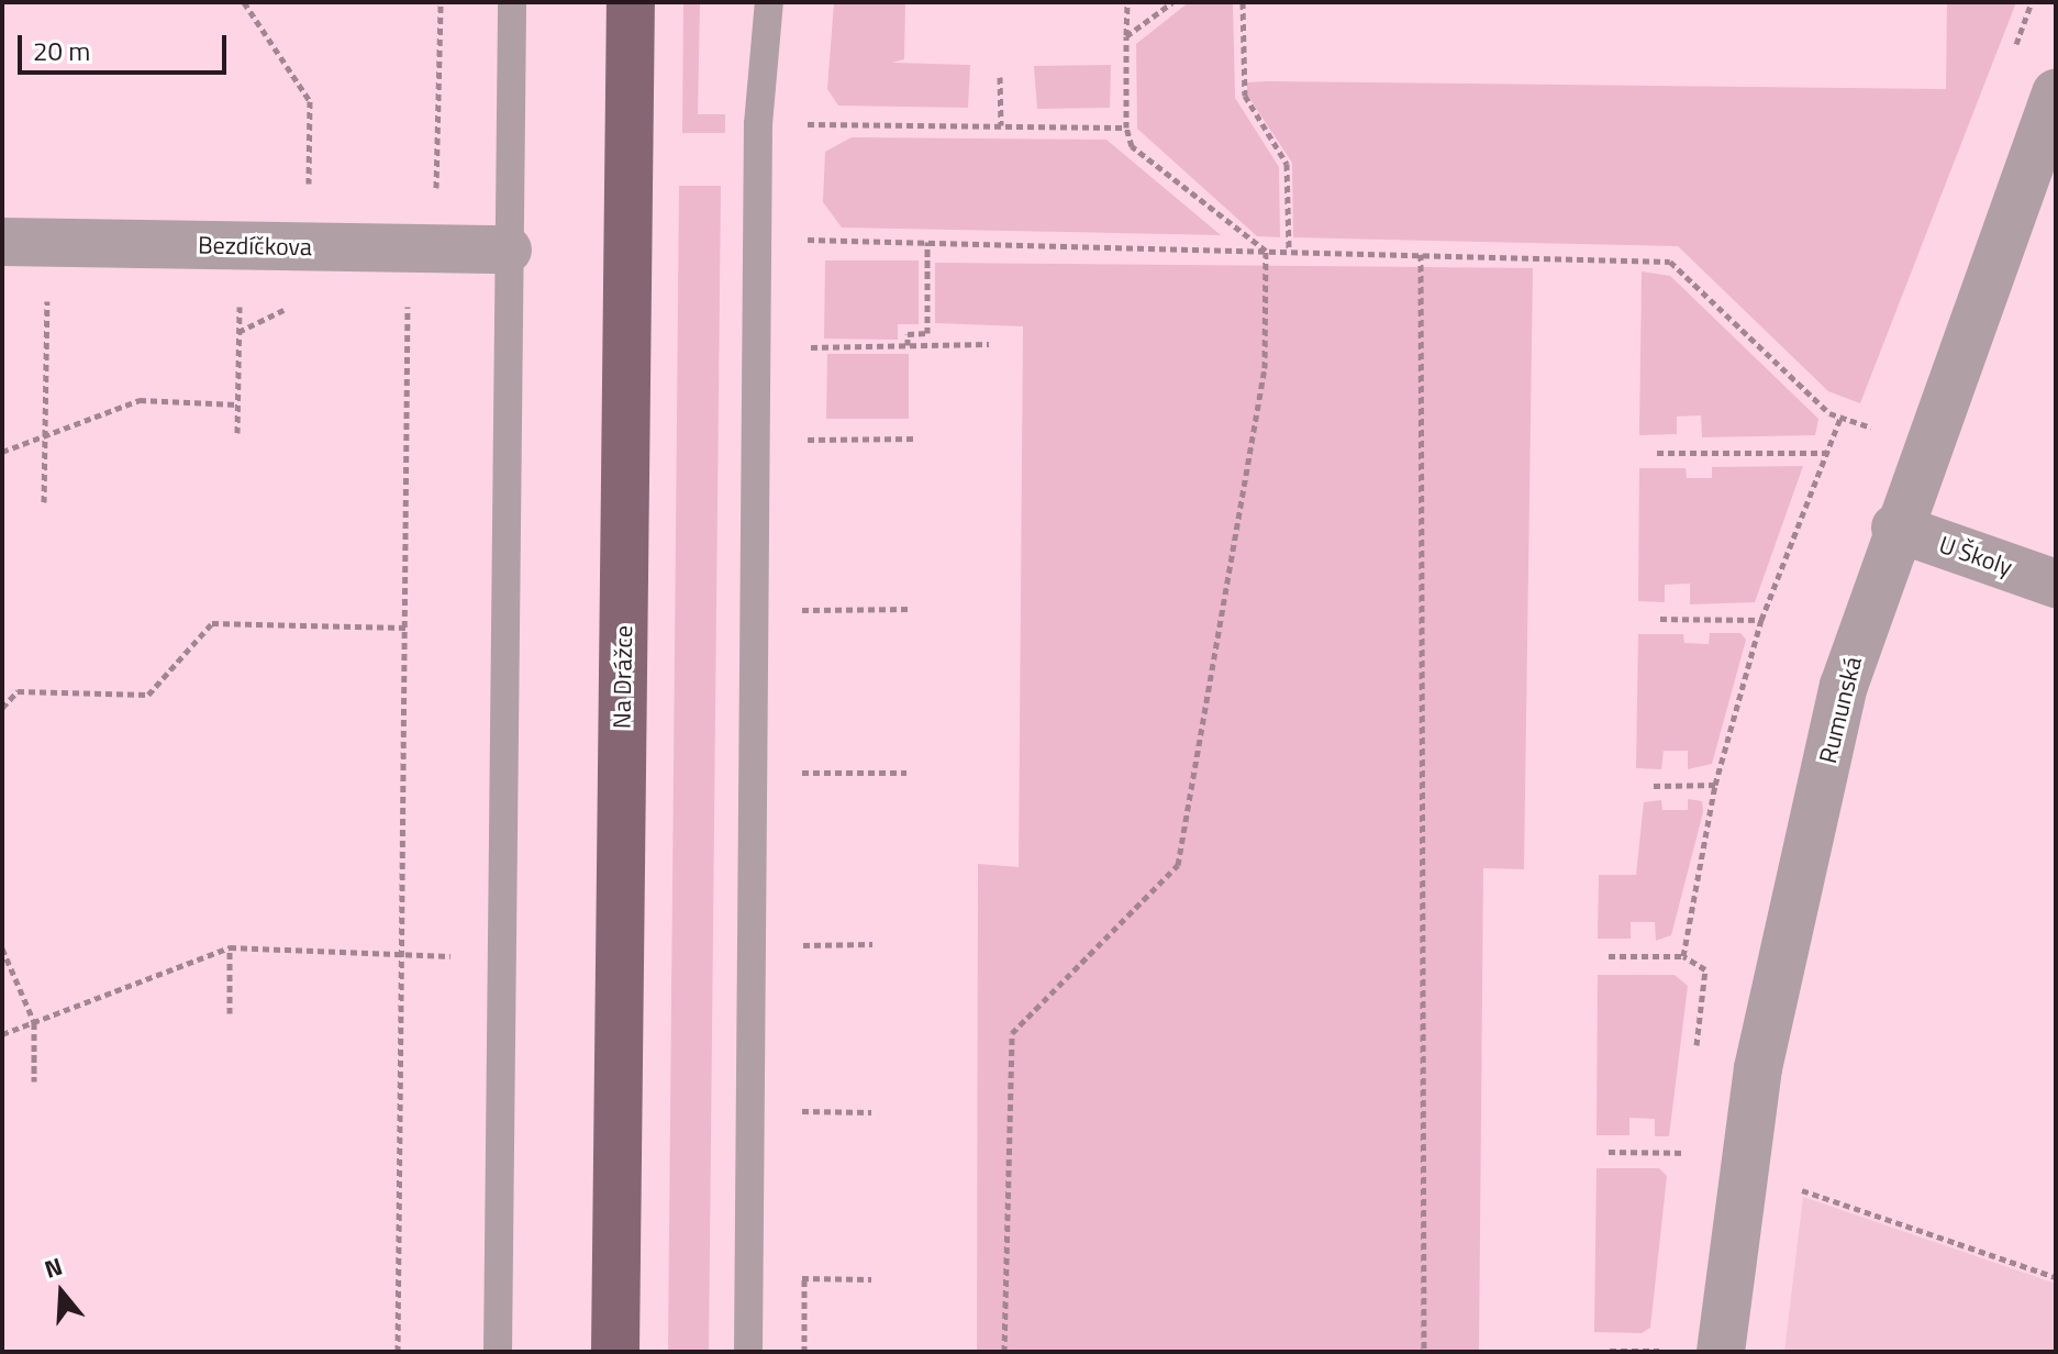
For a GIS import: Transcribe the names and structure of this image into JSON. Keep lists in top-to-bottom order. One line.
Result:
{"streets":{"main road":["Na Drážce"],"street":["Bezdíčkova","U Školy","Rumunská"]},"crossings":[["U Školy","Rumunská"]],"scale_bar":"20 m","north":"top"}
